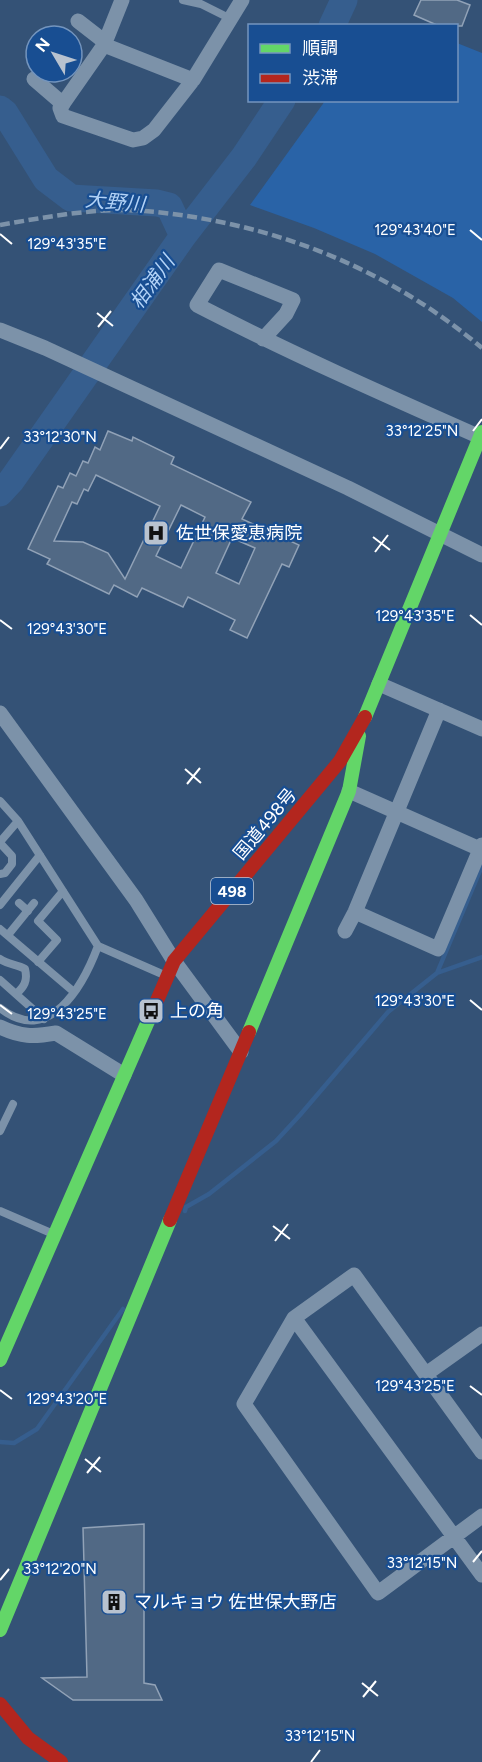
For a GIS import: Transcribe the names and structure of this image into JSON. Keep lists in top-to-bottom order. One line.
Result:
{"streets":{"main road":["国道498号","498"]},"water":["大野川","相浦川"],"places":{"hospital":["佐世保愛恵病院"],"bus stop":["上の角"],"building":["マルキョウ 佐世保大野店"]},"legend":["順調","渋滞"],"north":"top left","coordinates":["129°43'40\"E","129°43'35\"E","33°12'25\"N","33°12'30\"N","129°43'30\"E","129°43'25\"E","129°43'20\"E","33°12'15\"N","33°12'20\"N"]}
